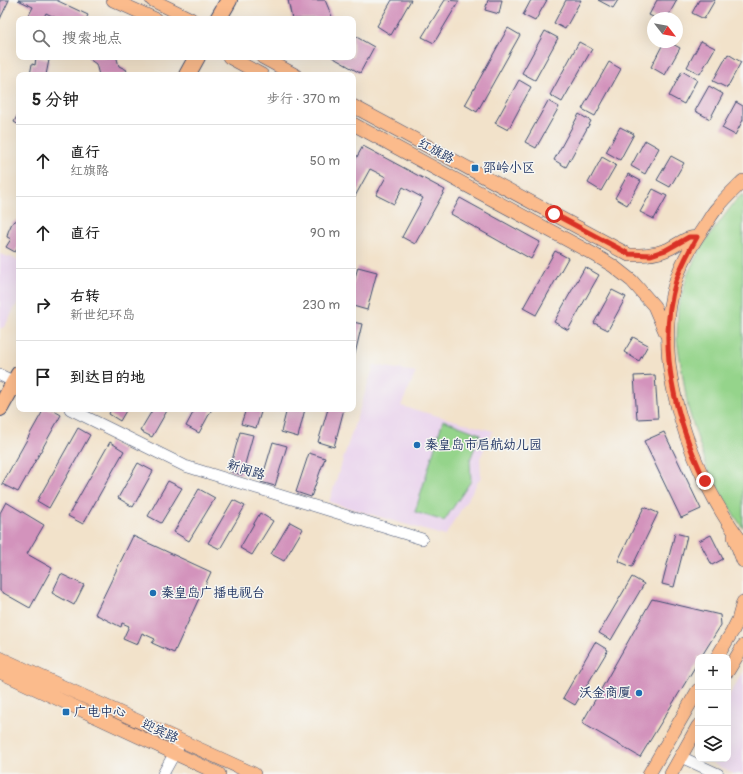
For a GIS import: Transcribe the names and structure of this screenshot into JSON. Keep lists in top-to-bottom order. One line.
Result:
{"streets":{"main road":["红旗路","迎宾路"],"street":["新闻路"]},"places":{"transit":["邵岭小区","广电中心"],"other":["秦皇岛市启航幼儿园","秦皇岛广播电视台","沃金商厦"]},"north":"bottom right","page":{"search":"搜索地点","heading":["5 分钟","步行 · 370 m"],"list":[["直行","红旗路","50 m"],["直行","90 m"],["右转","新世纪环岛","230 m"],"到达目的地"],"map_buttons":["+","−"]}}
